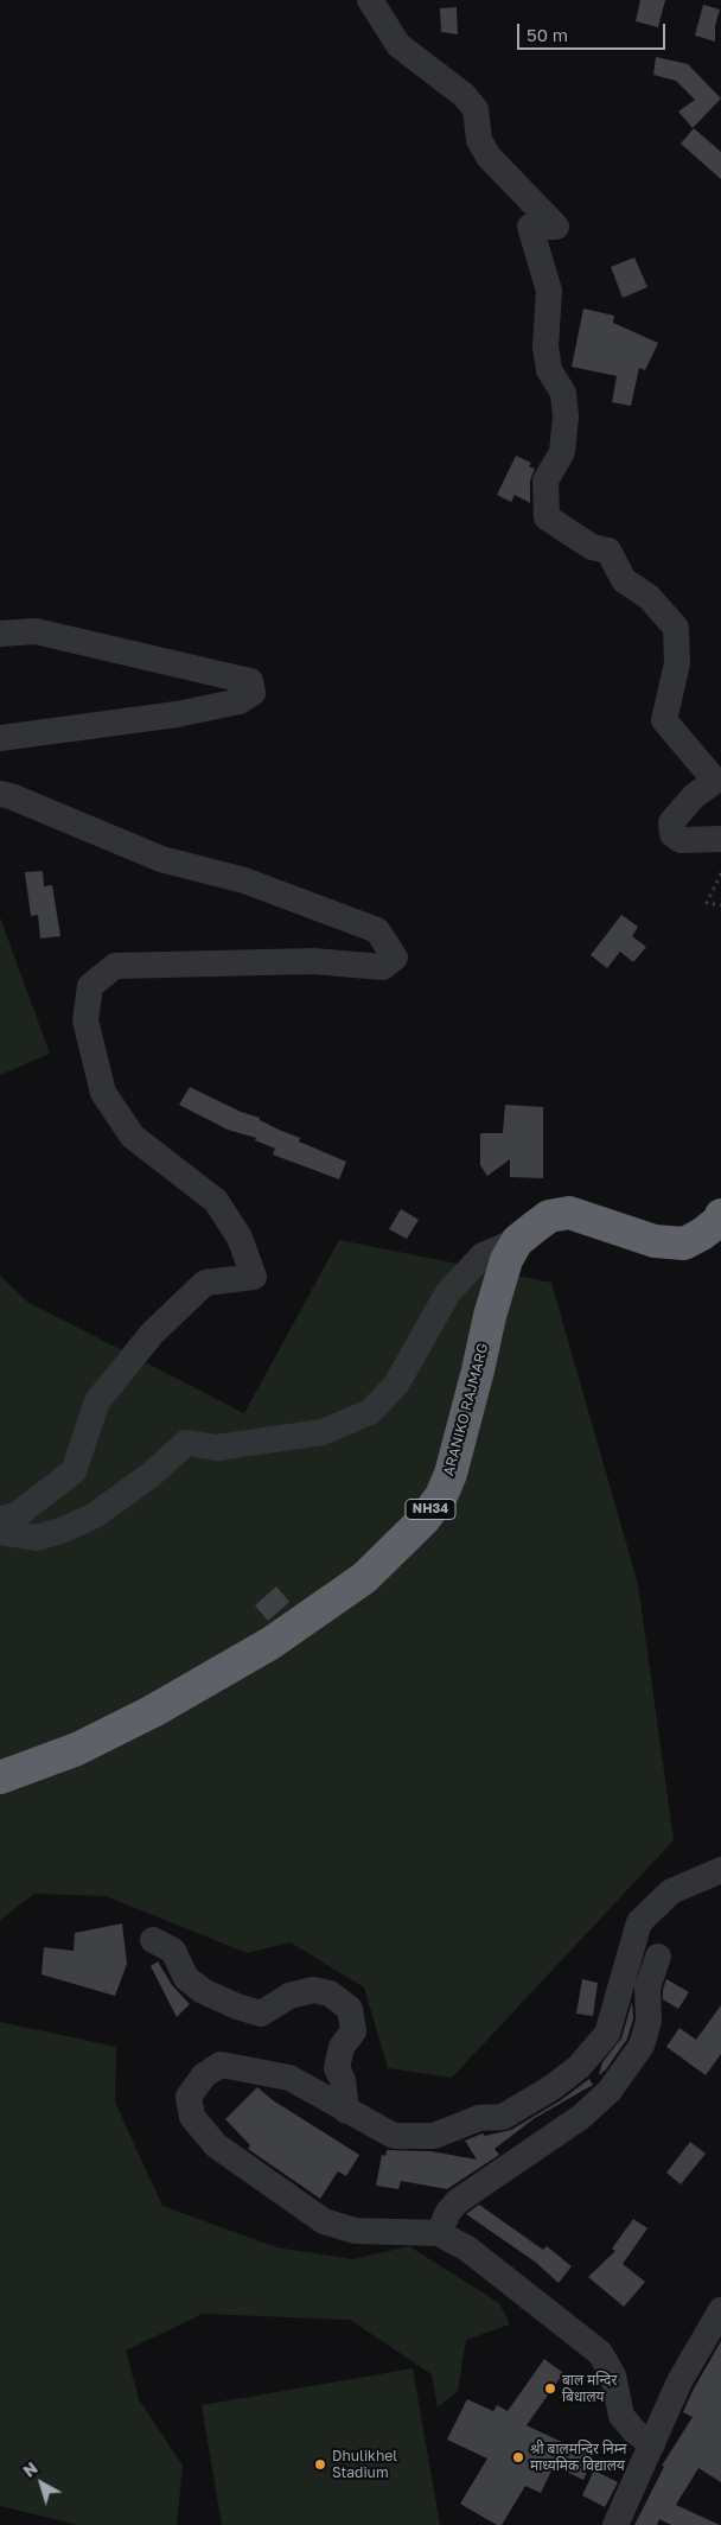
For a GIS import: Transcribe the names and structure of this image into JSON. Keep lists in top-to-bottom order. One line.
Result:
{"streets":{"highway":["ARANIKO RAJMARG","NH34"]},"places":["बाल मन्दिर बिधालय","श्री बालमन्दिर निम्न माध्यमिक विद्यालय","Dhulikhel Stadium"],"scale_bar":"50 m","north":"top left"}
